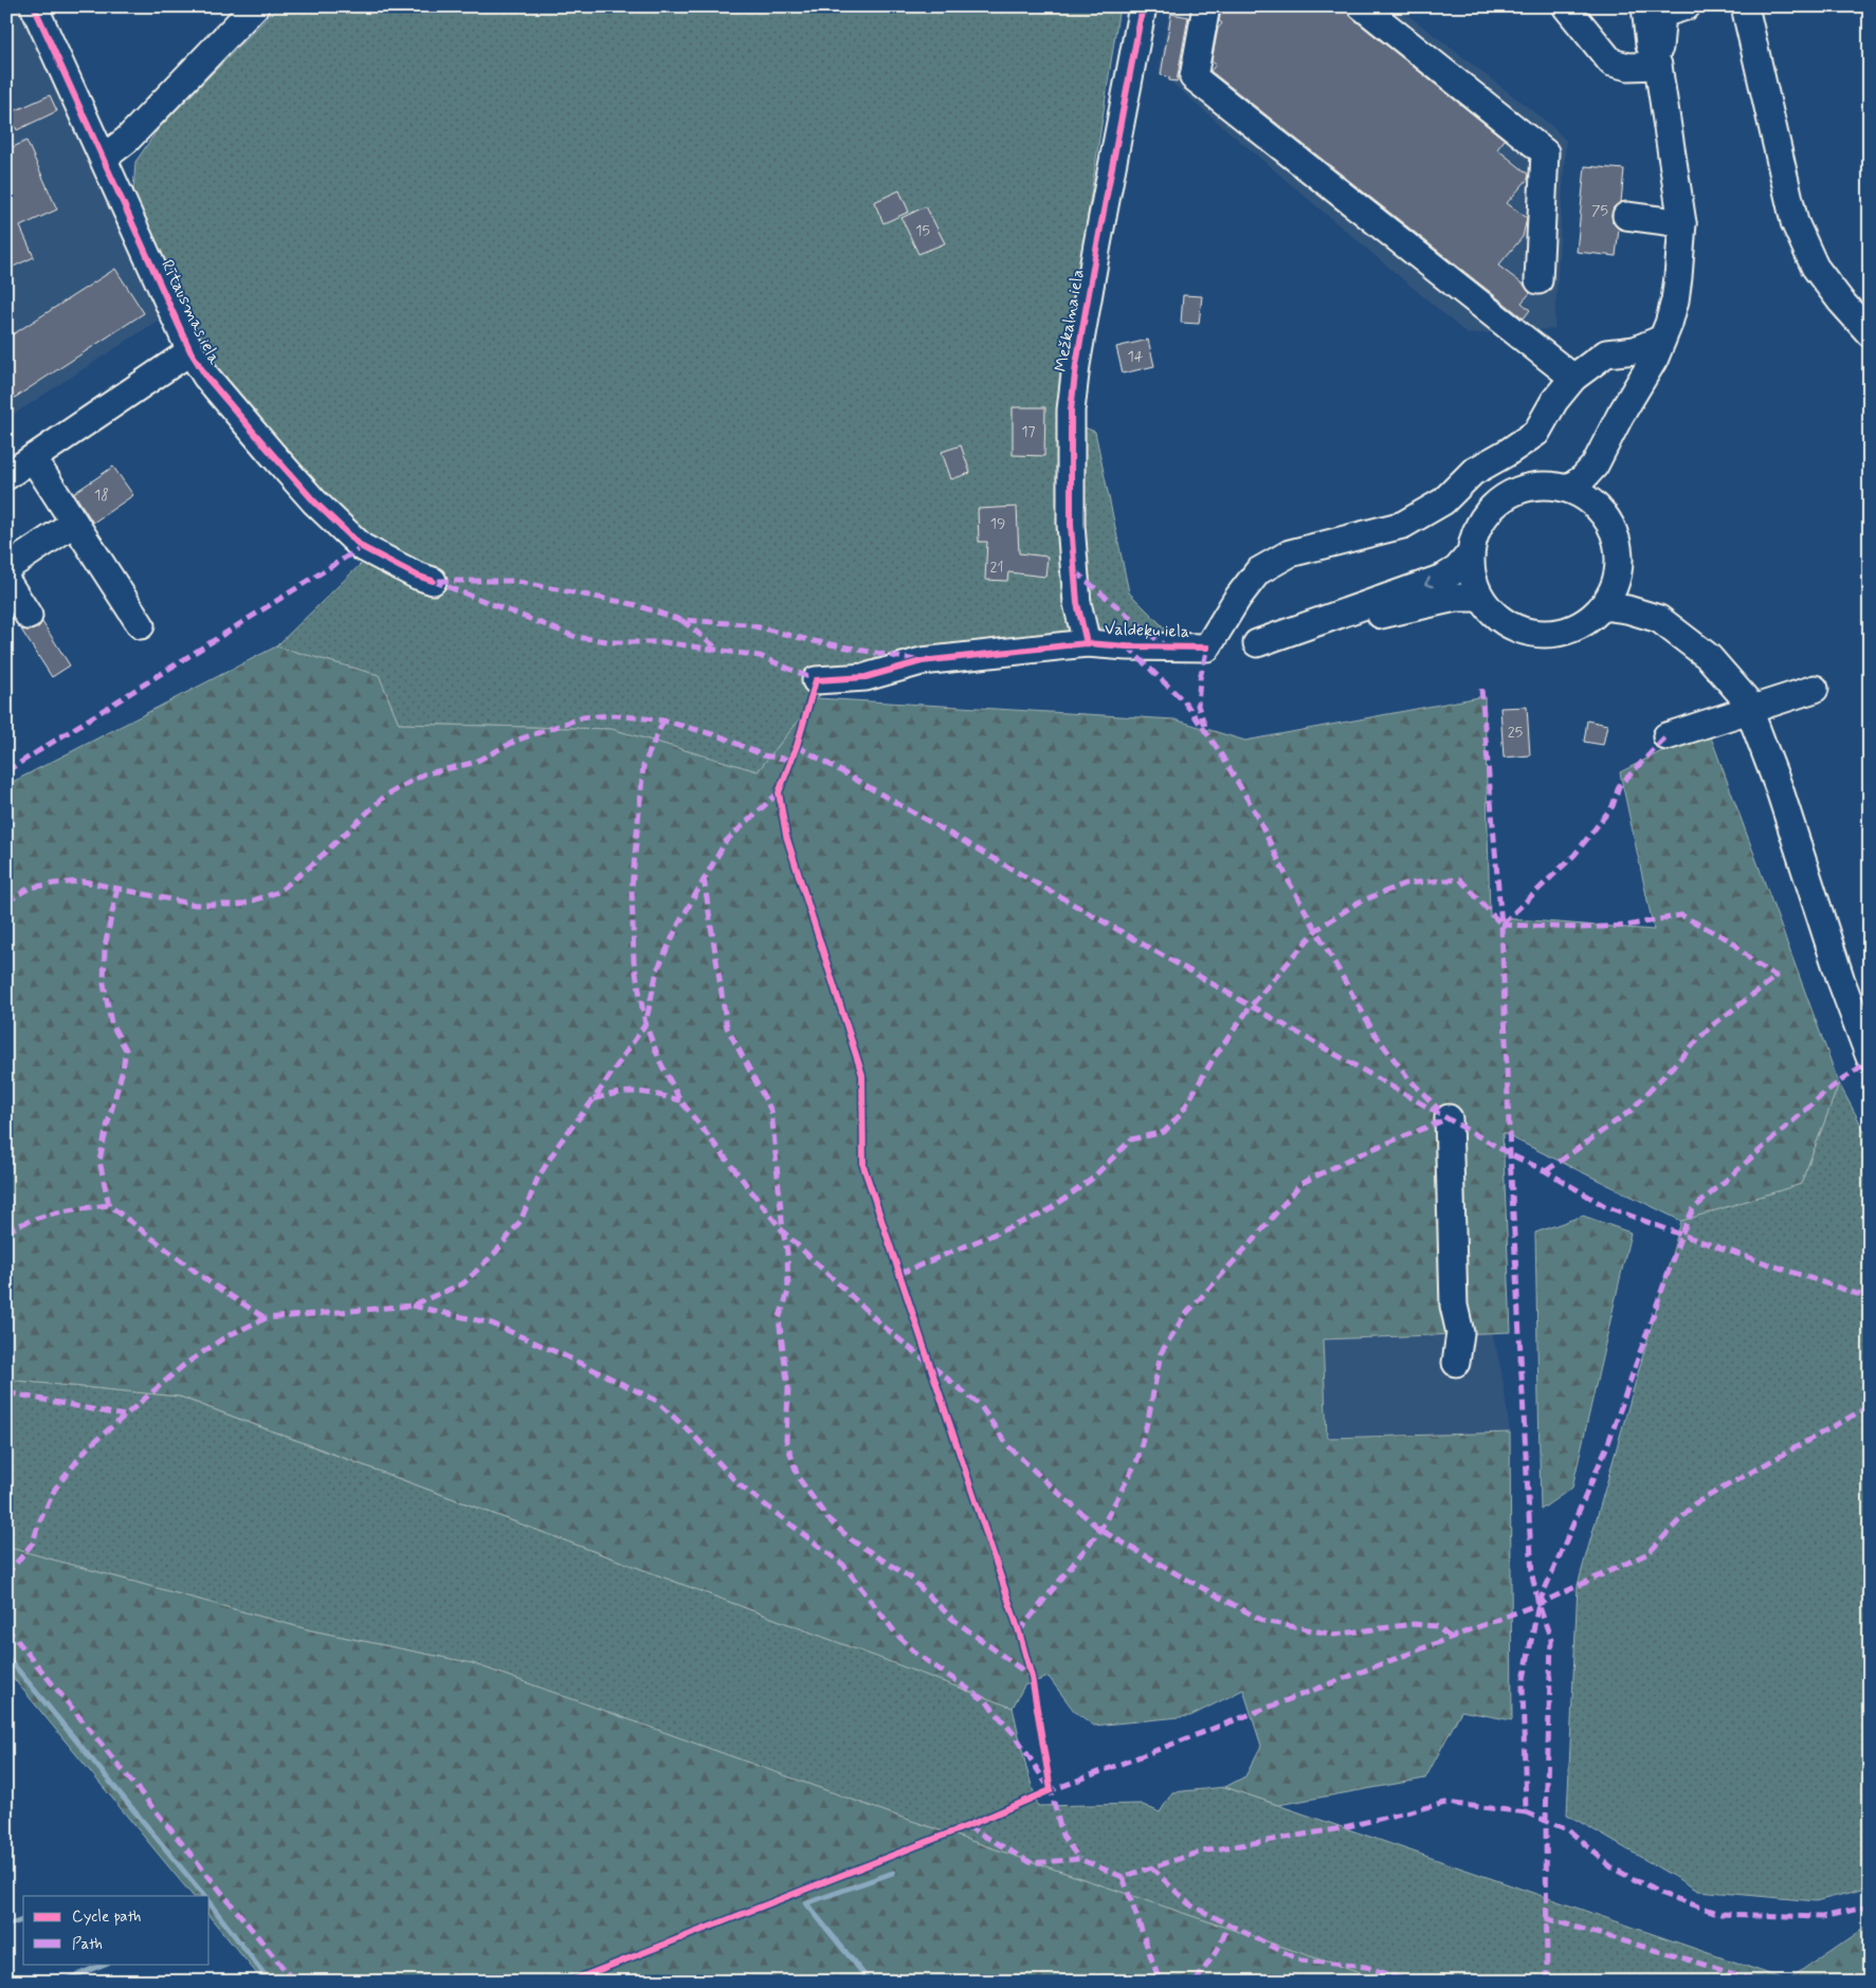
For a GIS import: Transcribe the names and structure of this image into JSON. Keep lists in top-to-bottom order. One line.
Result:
{"streets":{"street":["Rītausmas iela","Mežkalna iela","Valdeķu iela"]},"crossings":[["Mežkalna iela","Valdeķu iela"]],"house_numbers":["75","15","14","17","18","19","21","25"],"legend":["Cycle path","Path"]}
